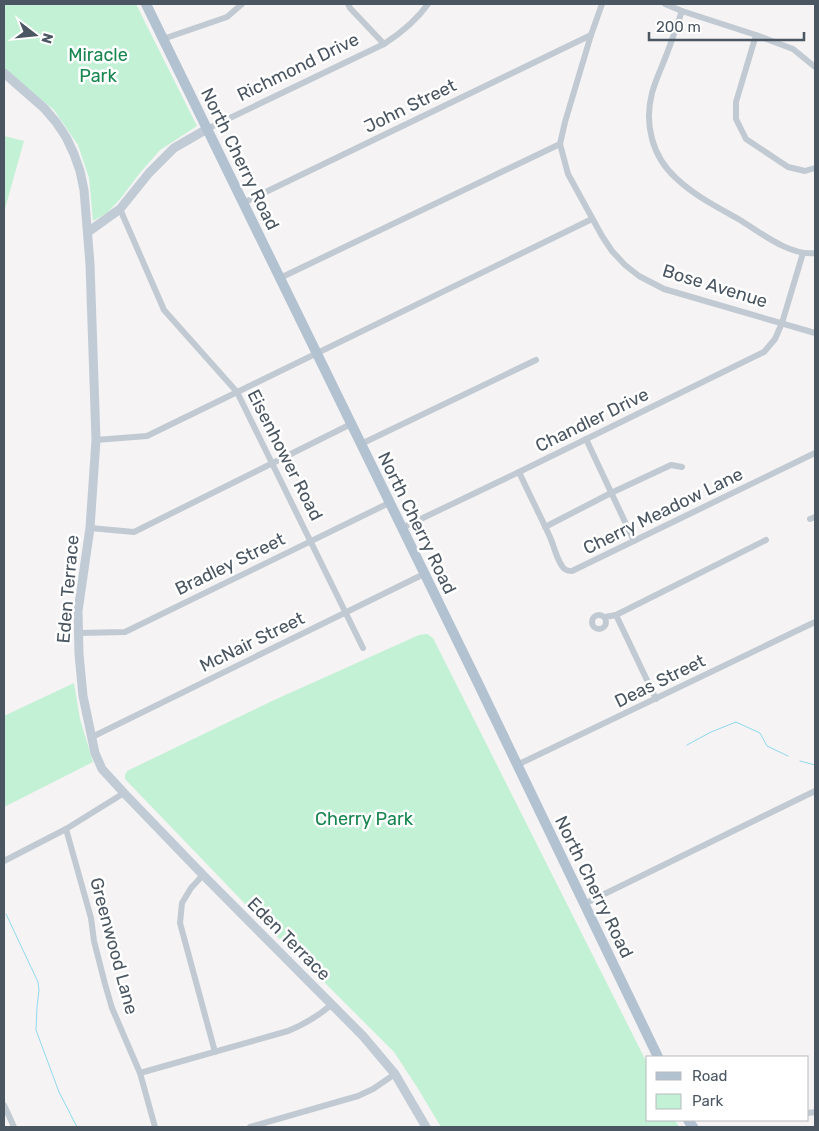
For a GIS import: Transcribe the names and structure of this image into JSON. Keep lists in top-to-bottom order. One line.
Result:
{"streets":{"main road":["North Cherry Road"],"street":["Richmond Drive","John Street","Bose Avenue","Chandler Drive","Eisenhower Road","Cherry Meadow Lane","Bradley Street","Eden Terrace","McNair Street","Deas Street","Greenwood Lane"]},"crossings":[["Richmond Drive","North Cherry Road"],["Richmond Drive","Eisenhower Road"],["Richmond Drive","Eden Terrace"],["John Street","North Cherry Road"],["John Street","Bose Avenue"],["North Cherry Road","Chandler Drive"],["North Cherry Road","Bradley Street"],["North Cherry Road","McNair Street"],["North Cherry Road","Deas Street"],["Bose Avenue","Chandler Drive"],["Eisenhower Road","Bradley Street"],["Eisenhower Road","McNair Street"],["Bradley Street","Eden Terrace"],["Eden Terrace","McNair Street"]],"parks":["Miracle Park","Cherry Park"],"legend":["Road","Park"],"scale_bar":"200 m","north":"right"}
